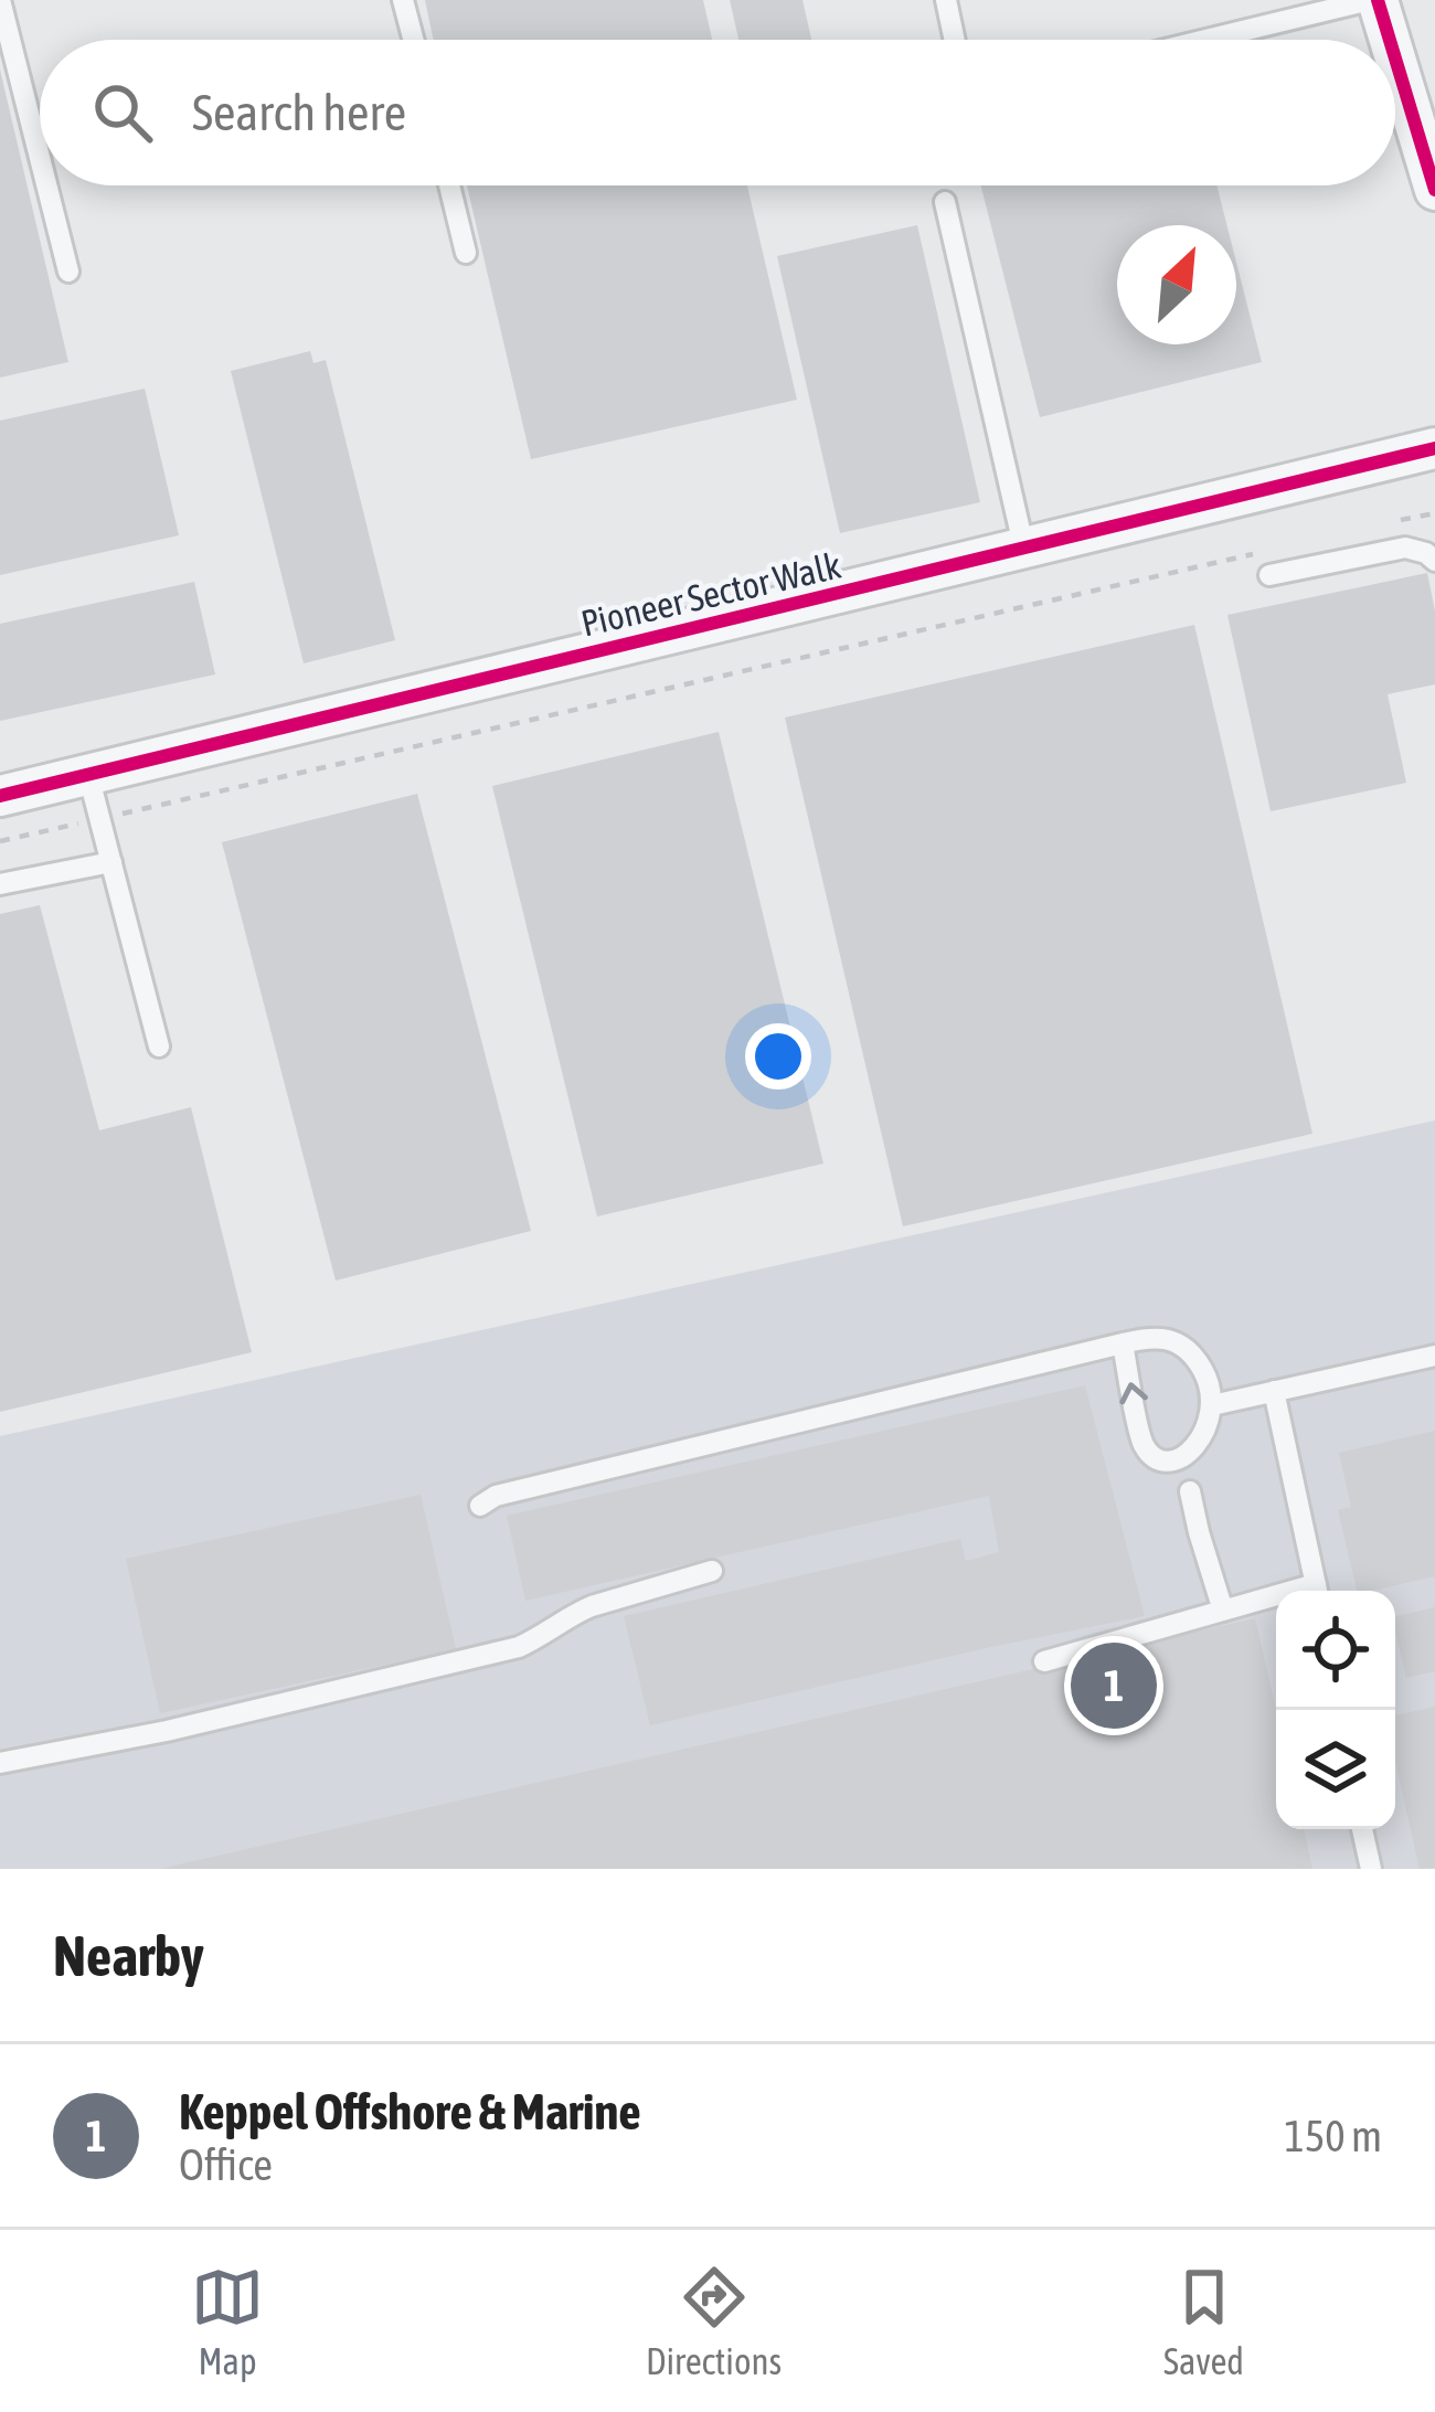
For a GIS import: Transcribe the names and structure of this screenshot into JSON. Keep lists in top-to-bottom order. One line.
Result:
{"streets":{"street":["Pioneer Sector Walk"]},"north":"top right","page":{"search":"Search here","pins":"1","heading":"Nearby","list":[{"mark":"1","name":"Keppel Offshore & Marine","note":"Office","value":"150 m"}],"nav":["Map","Directions","Saved"]}}
